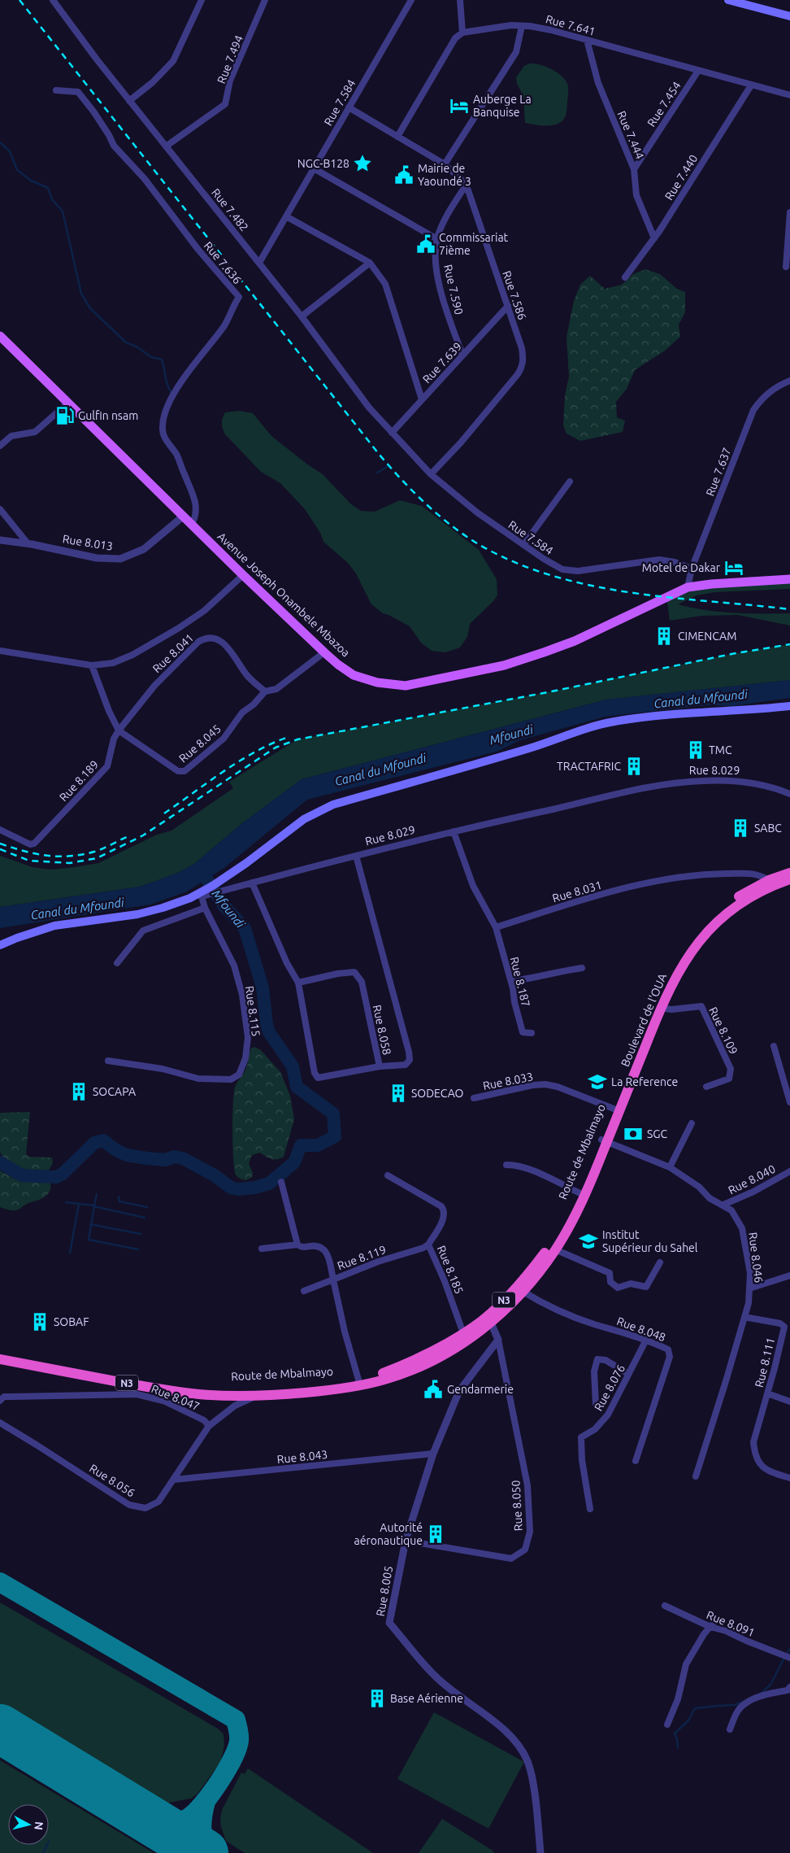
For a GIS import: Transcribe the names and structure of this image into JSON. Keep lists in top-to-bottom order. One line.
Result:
{"streets":{"highway":["Boulevard de l'OUA","Route de Mbalmayo","N3"],"main road":["Avenue Joseph Onambele Mbazoa","Rue 8.029"],"street":["Rue 7.641","Rue 7.494","Rue 7.584","Rue 7.454","Rue 7.444","Rue 7.440","Rue 7.482","Rue 7.636","Rue 7.590","Rue 7.586","Rue 7.639","Rue 7.637","Rue 8.013","Rue 8.041","Rue 8.045","Rue 8.189","Rue 8.031","Rue 8.187","Rue 8.115","Rue 8.058","Rue 8.109","Rue 8.033","Rue 8.040","Rue 8.119","Rue 8.046","Rue 8.185","Rue 8.048","Rue 8.111","Rue 8.076","Rue 8.047","Rue 8.043","Rue 8.056","Rue 8.050","Rue 8.005","Rue 8.091"]},"crossings":[["Rue 7.641","Rue 7.454"],["Rue 7.641","Rue 7.444"],["Rue 7.641","Rue 7.440"],["Rue 7.494","Rue 7.482"],["Rue 7.584","Rue 7.482"],["Rue 7.584","Rue 7.586"],["Rue 7.584","Rue 7.639"],["Rue 7.584","Rue 7.637"],["Rue 7.454","Rue 7.444"],["Rue 7.444","Rue 7.440"],["Rue 7.482","Rue 7.639"],["Rue 7.636","Avenue Joseph Onambele Mbazoa"],["Rue 7.590","Rue 7.586"],["Rue 7.590","Rue 7.639"],["Rue 7.586","Rue 7.639"],["Rue 7.637","Avenue Joseph Onambele Mbazoa"],["Rue 8.013","Avenue Joseph Onambele Mbazoa"],["Rue 8.041","Rue 8.045"],["Rue 8.041","Rue 8.189"],["Rue 8.045","Rue 8.189"],["Rue 8.029","Rue 8.115"],["Rue 8.029","Rue 8.058"],["Rue 8.031","Rue 8.187"],["Rue 8.031","Route de Mbalmayo"],["Boulevard de l'OUA","Rue 8.109"],["Boulevard de l'OUA","Route de Mbalmayo"],["Boulevard de l'OUA","Rue 8.046"],["Boulevard de l'OUA","N3"],["Boulevard de l'OUA","Rue 8.048"],["Rue 8.033","Route de Mbalmayo"],["Route de Mbalmayo","Rue 8.119"],["Route de Mbalmayo","Rue 8.046"],["Route de Mbalmayo","Rue 8.185"],["Rue 8.040","Rue 8.046"],["Rue 8.119","Rue 8.185"],["Rue 8.046","Rue 8.111"],["Rue 8.048","Rue 8.076"],["Rue 8.047","Rue 8.056"],["Rue 8.043","Rue 8.056"],["Rue 8.043","Rue 8.005"],["Rue 8.050","Rue 8.005"]],"water":["Canal du Mfoundi","Mfoundi"],"places":{"hotel":["Auberge La Banquise","Motel de Dakar"],"place":["NGC-B128"],"public building":["Mairie de Yaoundé 3","Commissariat 7ième","Gendarmerie"],"fuel station":["Gulfin nsam"],"building":["CIMENCAM","TMC","TRACTAFRIC","SABC","SOCAPA","SODECAO","SOBAF","Autorité aéronautique","Base Aérienne"],"school or university":["La Reference","Institut Supérieur du Sahel"],"bank":["SGC"]},"north":"right"}
